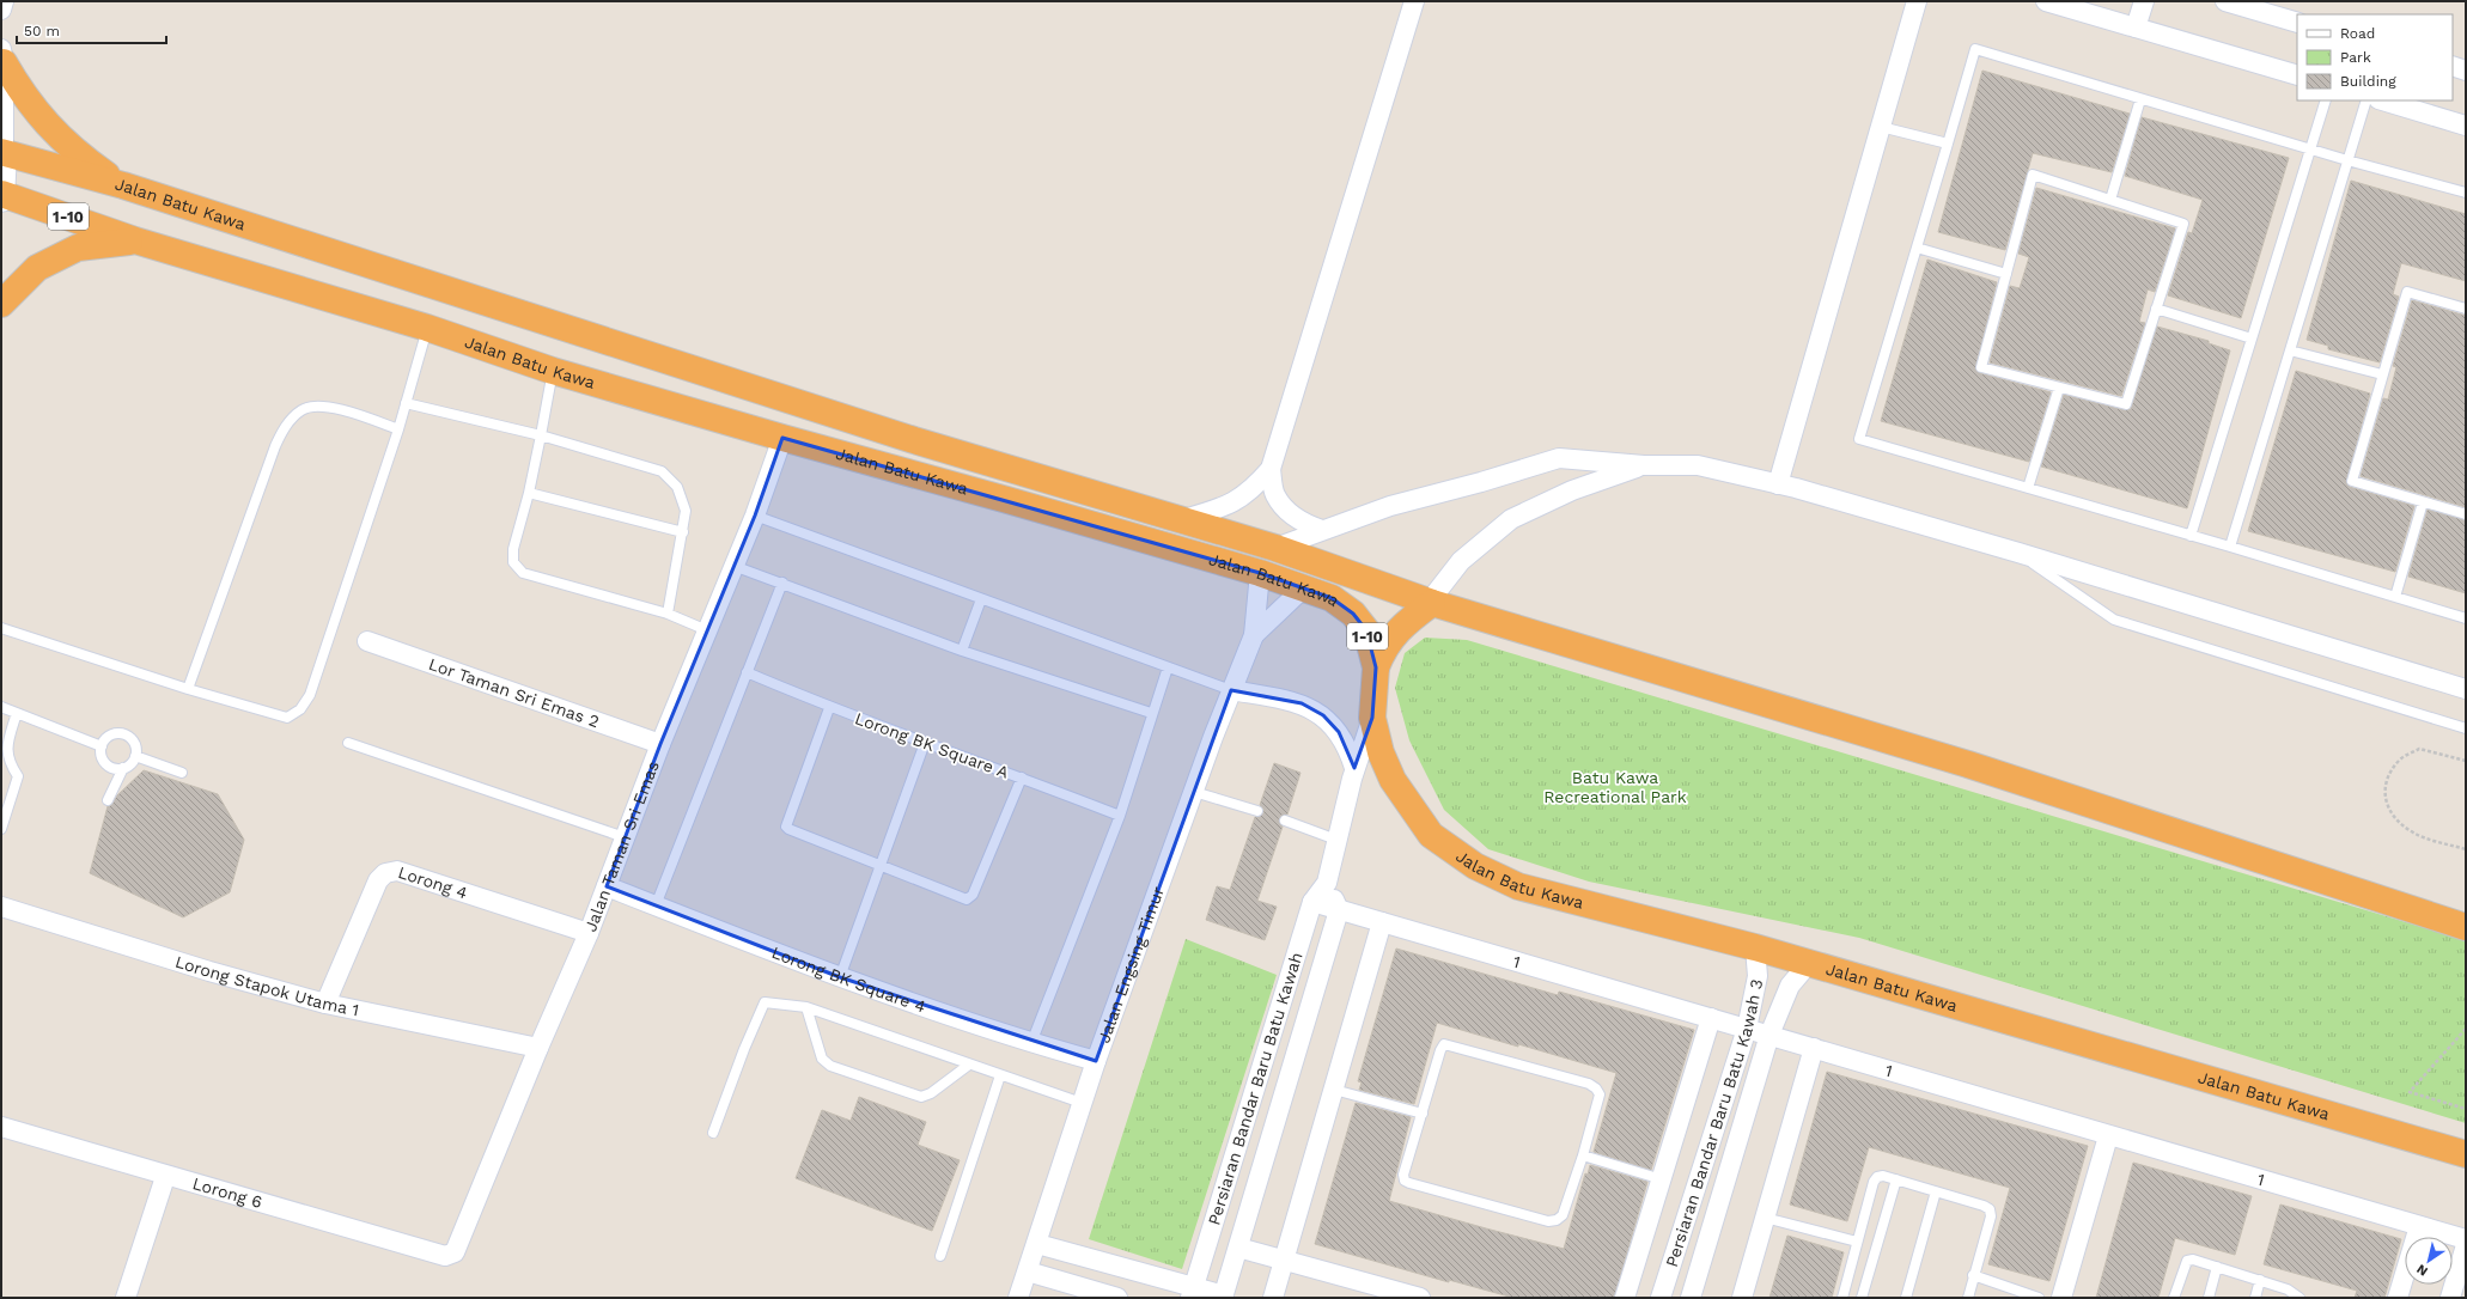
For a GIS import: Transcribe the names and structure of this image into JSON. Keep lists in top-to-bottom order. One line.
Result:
{"streets":{"highway":["Jalan Batu Kawa","1-10"],"street":["Lor Taman Sri Emas 2","Jalan Taman Sri Emas","Lorong 4","1","Jalan Engsing Timur","Lorong BK Square 4","Lorong Stapok Utama 1","Persiaran Bandar Baru Batu Kawah","Persiaran Bandar Baru Batu Kawah 3","Lorong 6"],"lane":["Lorong BK Square A"]},"crossings":[["Jalan Batu Kawa","Jalan Taman Sri Emas"],["Jalan Batu Kawa","Jalan Engsing Timur"],["Jalan Batu Kawa","Persiaran Bandar Baru Batu Kawah"],["Jalan Batu Kawa","Persiaran Bandar Baru Batu Kawah 3"],["Lor Taman Sri Emas 2","Jalan Taman Sri Emas"],["Jalan Taman Sri Emas","Lorong 4"],["Jalan Taman Sri Emas","Lorong BK Square 4"],["Jalan Taman Sri Emas","Lorong Stapok Utama 1"],["Jalan Taman Sri Emas","Lorong 6"],["Lorong 4","Lorong Stapok Utama 1"],["1","Persiaran Bandar Baru Batu Kawah"],["1","Persiaran Bandar Baru Batu Kawah 3"],["Jalan Engsing Timur","Lorong BK Square 4"]],"parks":["Batu Kawa Recreational Park"],"legend":["Road","Park","Building"],"scale_bar":"50 m","north":"bottom left"}
